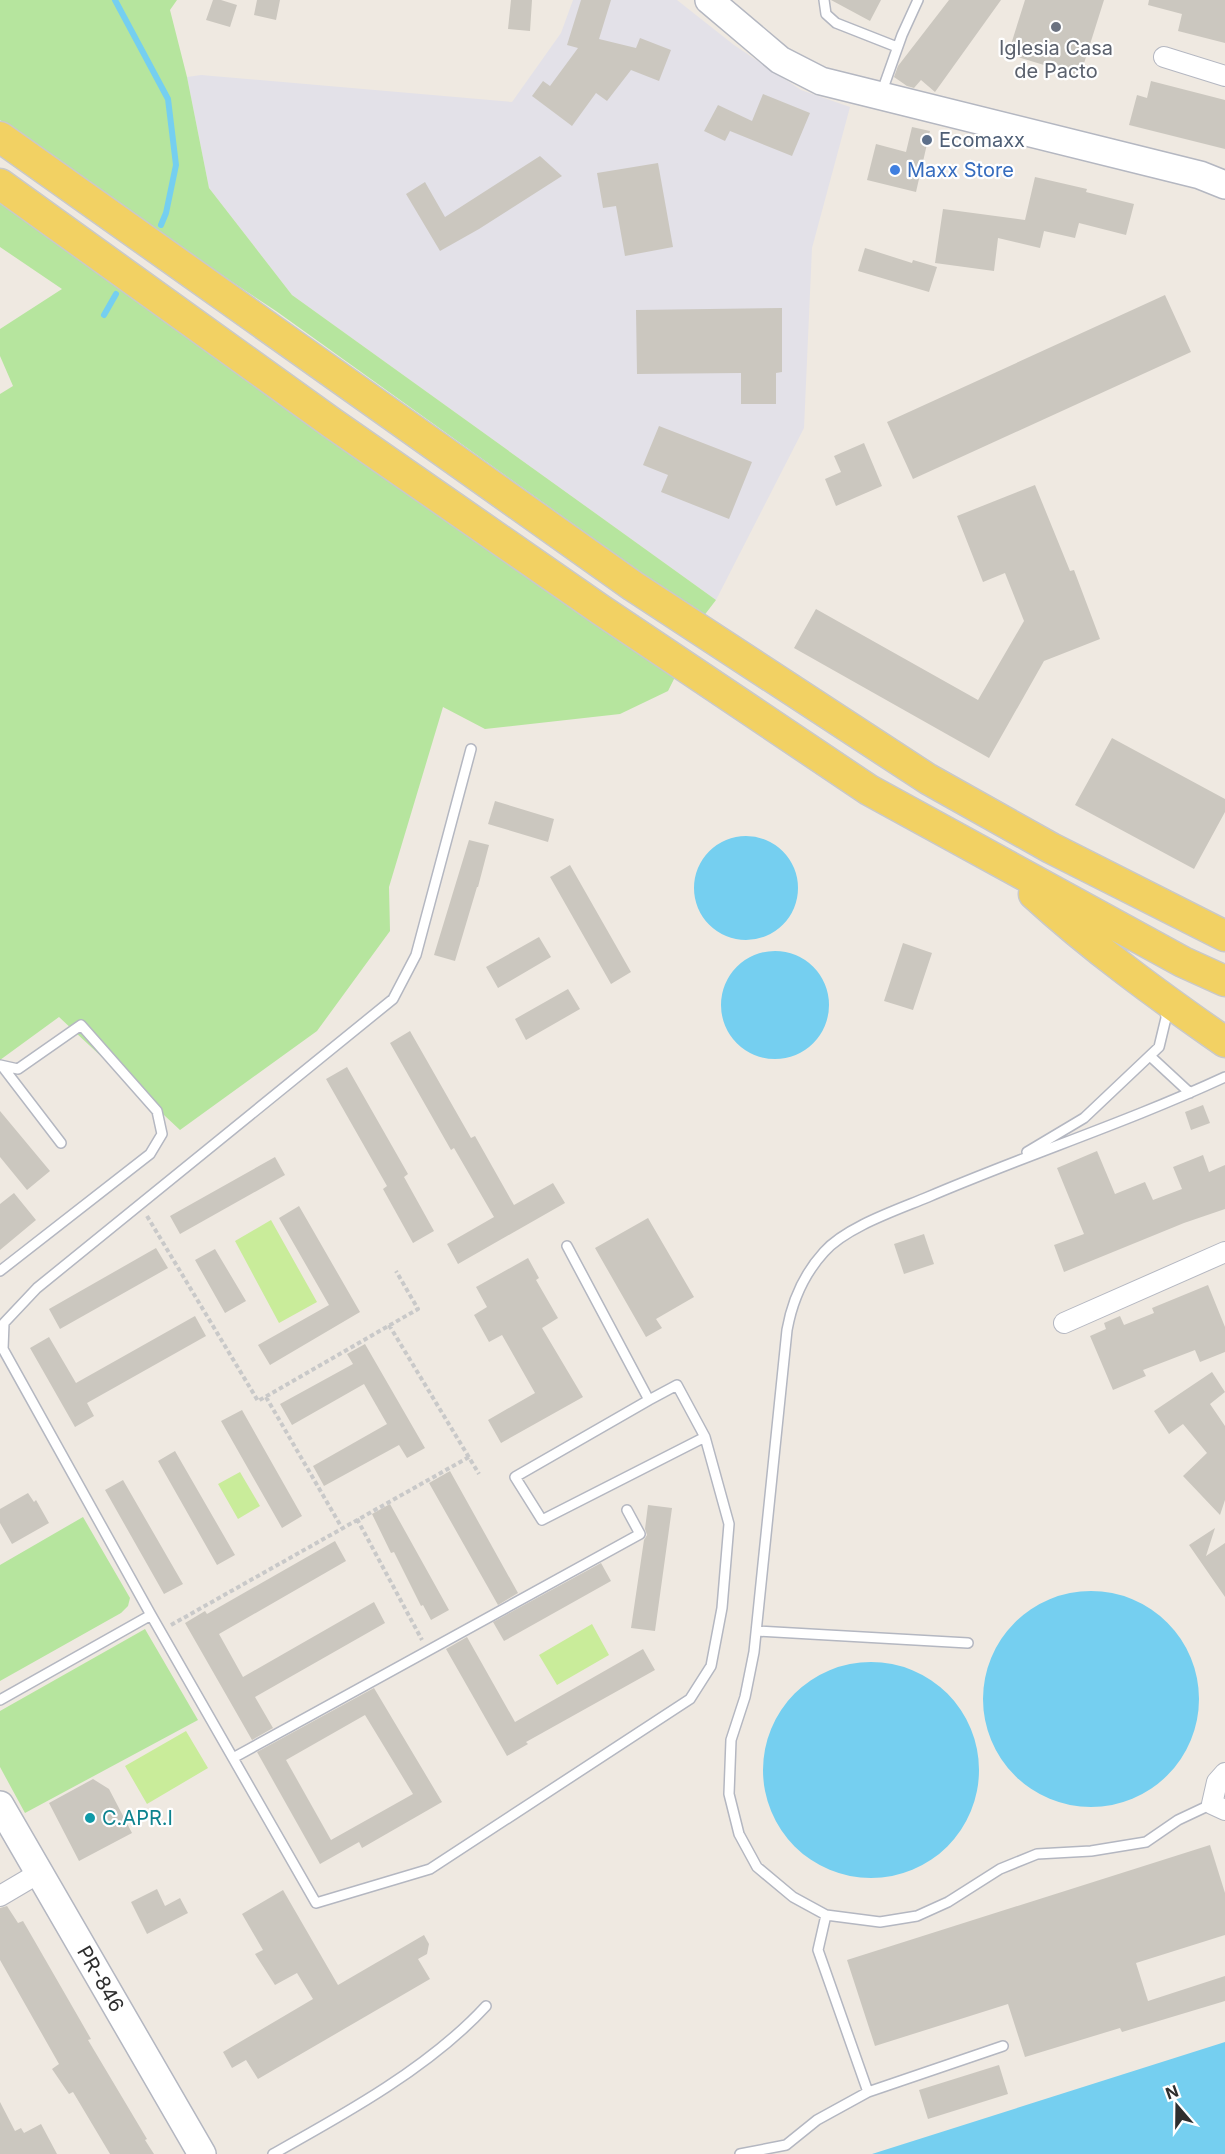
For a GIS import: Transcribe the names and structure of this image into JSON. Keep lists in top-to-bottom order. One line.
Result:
{"streets":{"street":["PR-846"]},"places":["Iglesia Casa de Pacto","Ecomaxx","Maxx Store","C.APR.I"],"north":"top"}
